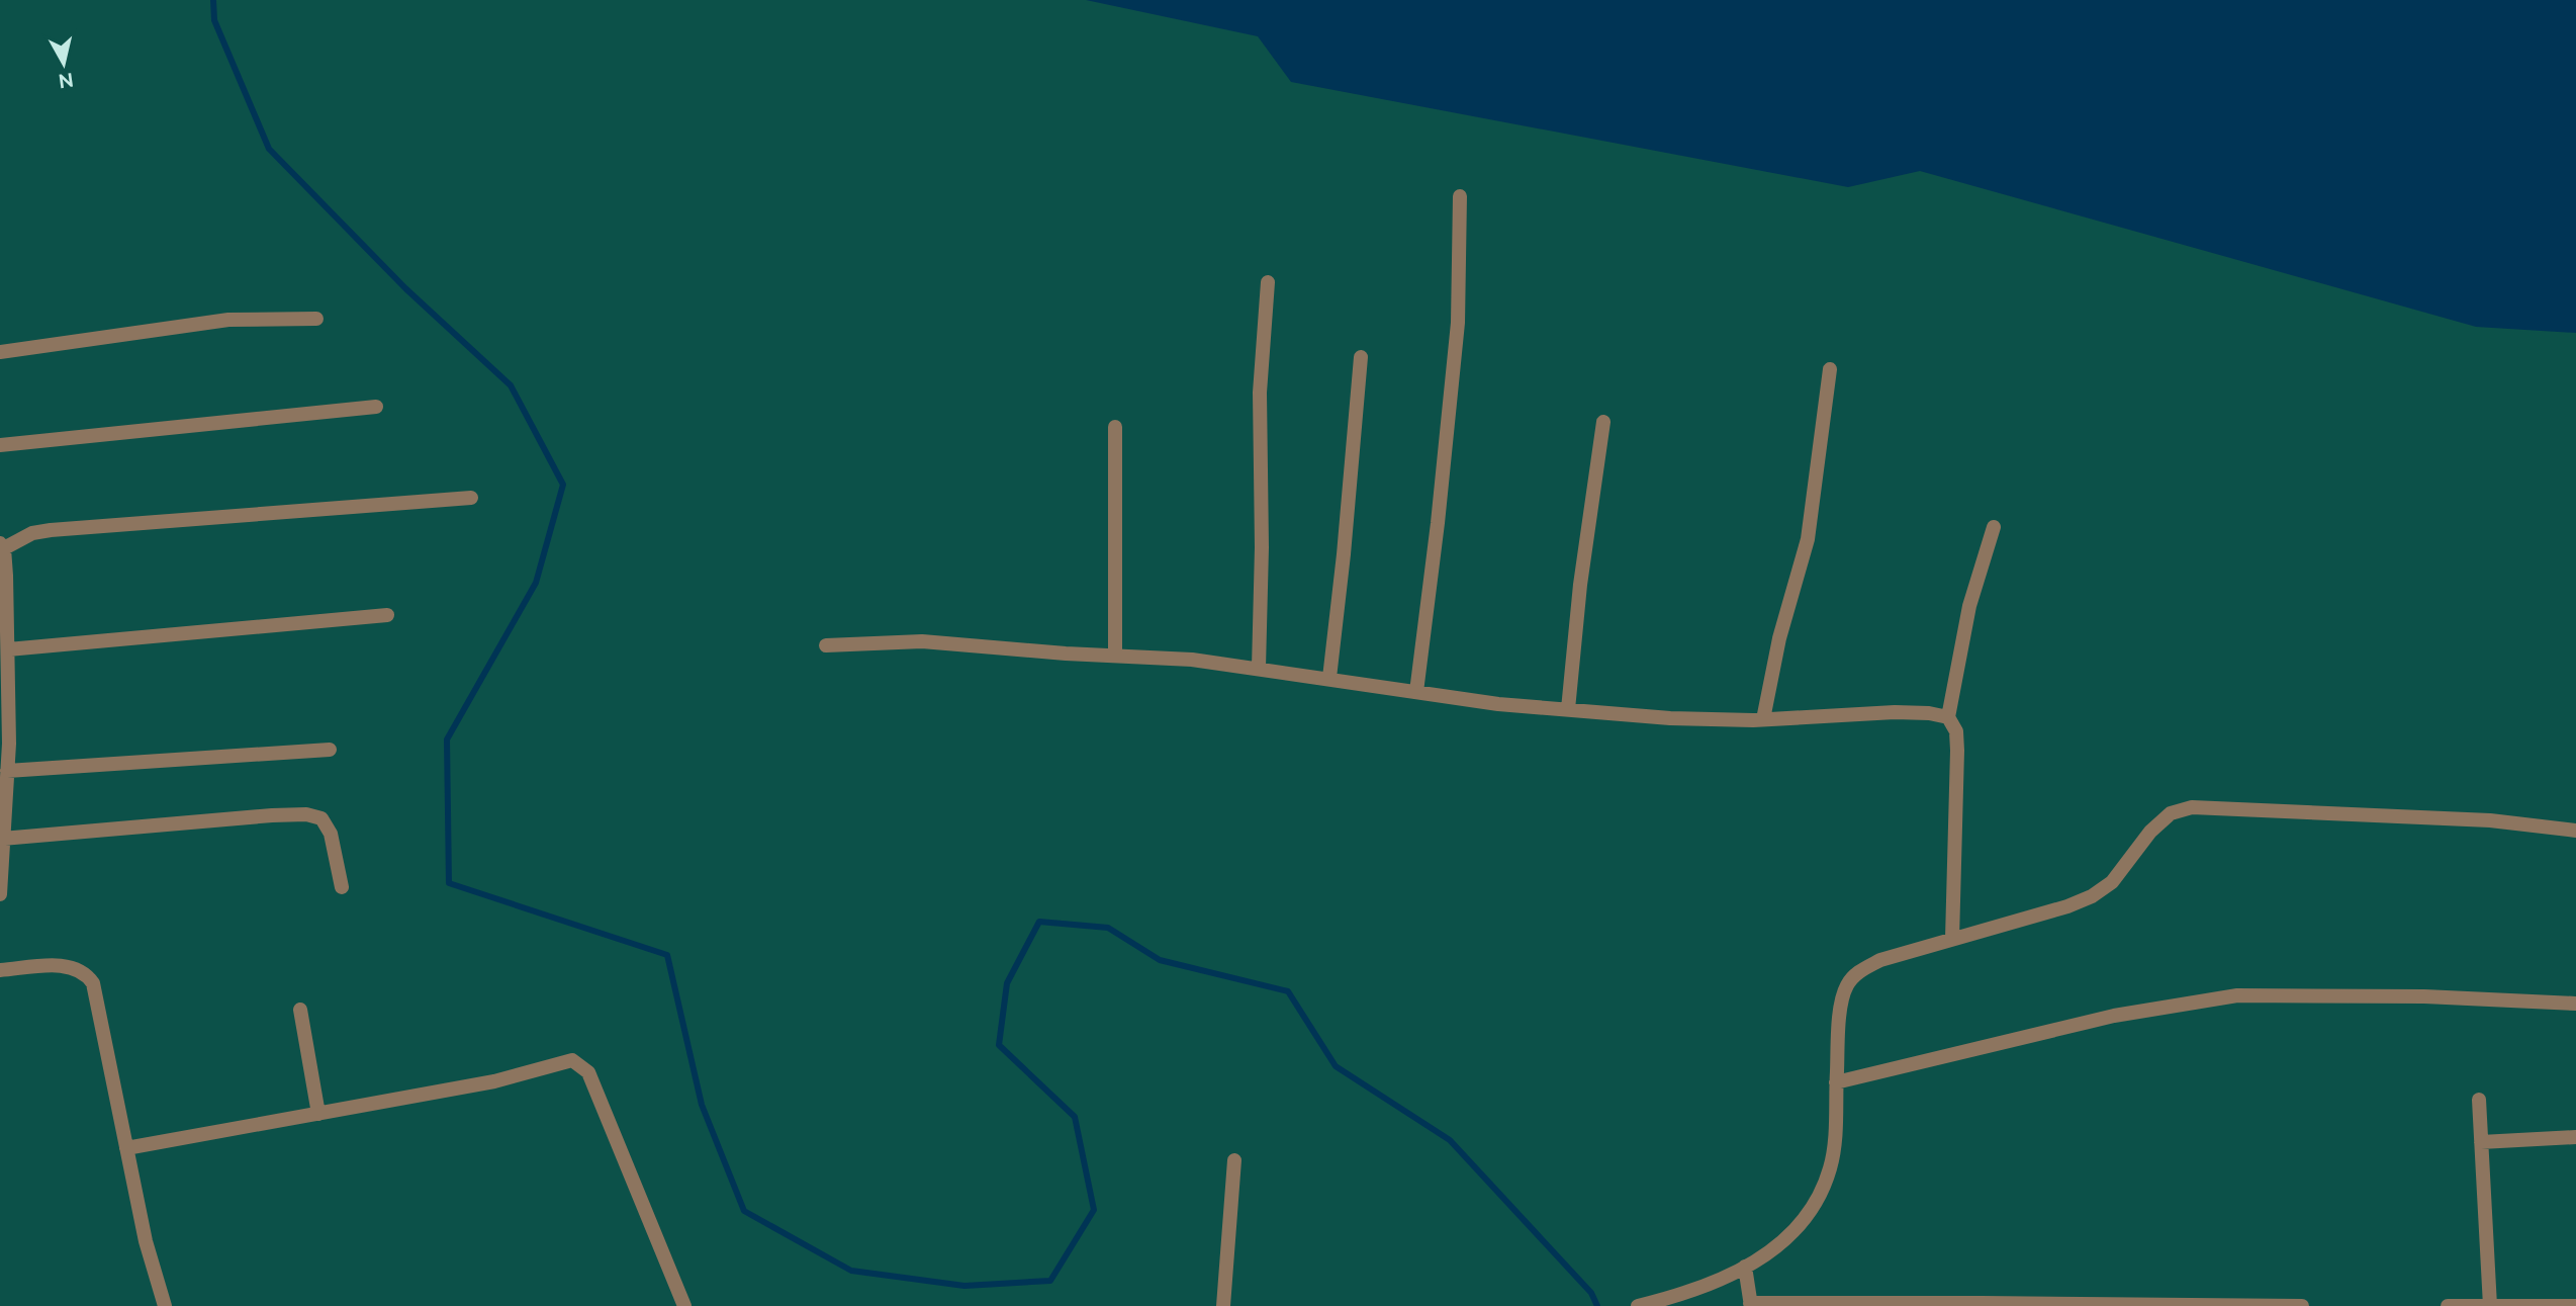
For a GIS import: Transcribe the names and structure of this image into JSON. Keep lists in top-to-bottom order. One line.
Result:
{"north":"bottom"}
